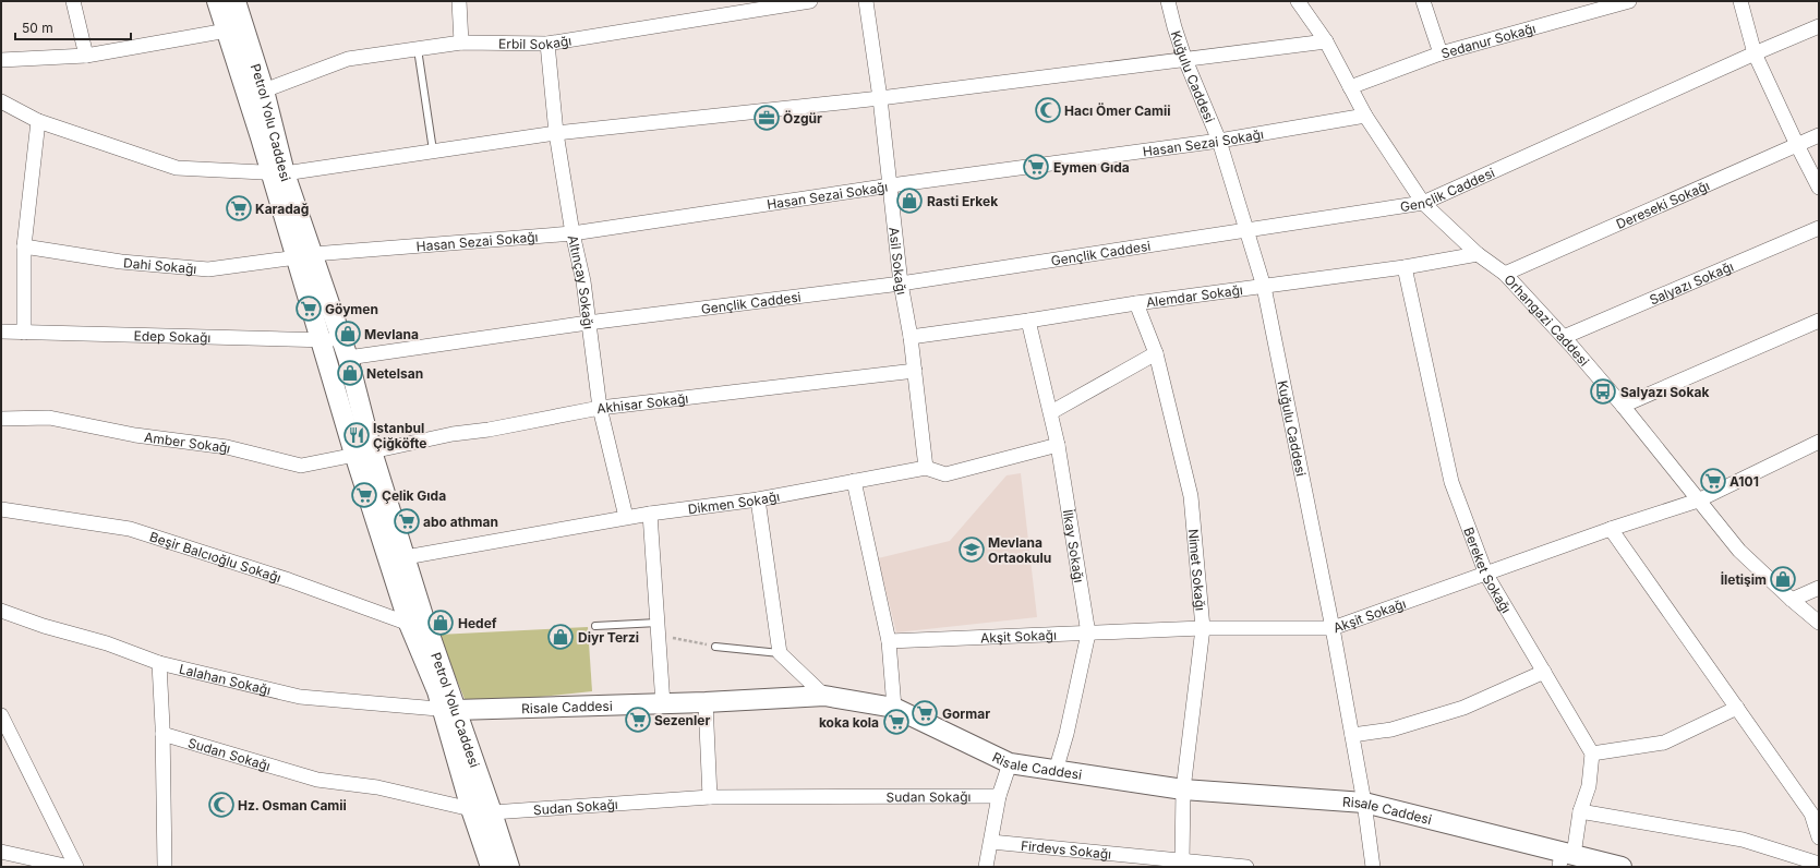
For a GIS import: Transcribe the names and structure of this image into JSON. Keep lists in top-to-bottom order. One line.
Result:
{"streets":{"main road":["Petrol Yolu Caddesi","Risale Caddesi"],"street":["Sedanur Sokağı","Erbil Sokağı","Kuğulu Caddesi","Hasan Sezai Sokağı","Gençlik Caddesi","Dereseki Sokağı","Asil Sokağı","Dahi Sokağı","Altınçay Sokağı","Salyazı Sokağı","Alemdar Sokağı","Orhangazi Caddesi","Edep Sokağı","Akhisar Sokağı","Amber Sokağı","Dikmen Sokağı","İlkay Sokağı","Beşir Balcıoğlu Sokağı","Bereket Sokağı","Nimet Sokağı","Akşit Sokağı","Lalahan Sokağı","Sudan Sokağı","Firdevs Sokağı"]},"crossings":[["Sedanur Sokağı","Orhangazi Caddesi"],["Erbil Sokağı","Petrol Yolu Caddesi"],["Erbil Sokağı","Altınçay Sokağı"],["Kuğulu Caddesi","Hasan Sezai Sokağı"],["Kuğulu Caddesi","Gençlik Caddesi"],["Kuğulu Caddesi","Alemdar Sokağı"],["Kuğulu Caddesi","Akşit Sokağı"],["Kuğulu Caddesi","Risale Caddesi"],["Petrol Yolu Caddesi","Hasan Sezai Sokağı"],["Petrol Yolu Caddesi","Gençlik Caddesi"],["Petrol Yolu Caddesi","Dahi Sokağı"],["Petrol Yolu Caddesi","Edep Sokağı"],["Petrol Yolu Caddesi","Akhisar Sokağı"],["Petrol Yolu Caddesi","Amber Sokağı"],["Petrol Yolu Caddesi","Dikmen Sokağı"],["Petrol Yolu Caddesi","Beşir Balcıoğlu Sokağı"],["Petrol Yolu Caddesi","Lalahan Sokağı"],["Petrol Yolu Caddesi","Risale Caddesi"],["Petrol Yolu Caddesi","Sudan Sokağı"],["Hasan Sezai Sokağı","Asil Sokağı"],["Hasan Sezai Sokağı","Dahi Sokağı"],["Hasan Sezai Sokağı","Altınçay Sokağı"],["Hasan Sezai Sokağı","Orhangazi Caddesi"],["Gençlik Caddesi","Asil Sokağı"],["Gençlik Caddesi","Altınçay Sokağı"],["Gençlik Caddesi","Orhangazi Caddesi"],["Gençlik Caddesi","Edep Sokağı"],["Dereseki Sokağı","Orhangazi Caddesi"],["Asil Sokağı","Alemdar Sokağı"],["Asil Sokağı","Akhisar Sokağı"],["Asil Sokağı","Dikmen Sokağı"],["Altınçay Sokağı","Akhisar Sokağı"],["Altınçay Sokağı","Dikmen Sokağı"],["Salyazı Sokağı","Orhangazi Caddesi"],["Alemdar Sokağı","Orhangazi Caddesi"],["Alemdar Sokağı","İlkay Sokağı"],["Alemdar Sokağı","Bereket Sokağı"],["Alemdar Sokağı","Nimet Sokağı"],["Orhangazi Caddesi","Akşit Sokağı"],["Akhisar Sokağı","Amber Sokağı"],["Dikmen Sokağı","İlkay Sokağı"],["İlkay Sokağı","Akşit Sokağı"],["İlkay Sokağı","Risale Caddesi"],["Bereket Sokağı","Akşit Sokağı"],["Nimet Sokağı","Akşit Sokağı"],["Nimet Sokağı","Risale Caddesi"],["Nimet Sokağı","Firdevs Sokağı"],["Lalahan Sokağı","Risale Caddesi"]],"places":{"mosque":["Hacı Ömer Camii","Hz. Osman Camii"],"office":["Özgür"],"supermarket":["Eymen Gıda","Karadağ","Göymen","A101","Çelik Gıda","abo athman","Gormar","Sezenler","koka kola"],"shop":["Rasti Erkek","Mevlana","Netelsan","İletişim","Hedef","Diyr Terzi"],"bus stop":["Salyazı Sokak"],"restaurant":["Istanbul Çiğköfte"],"school or university":["Mevlana Ortaokulu"]},"scale_bar":"50 m"}
